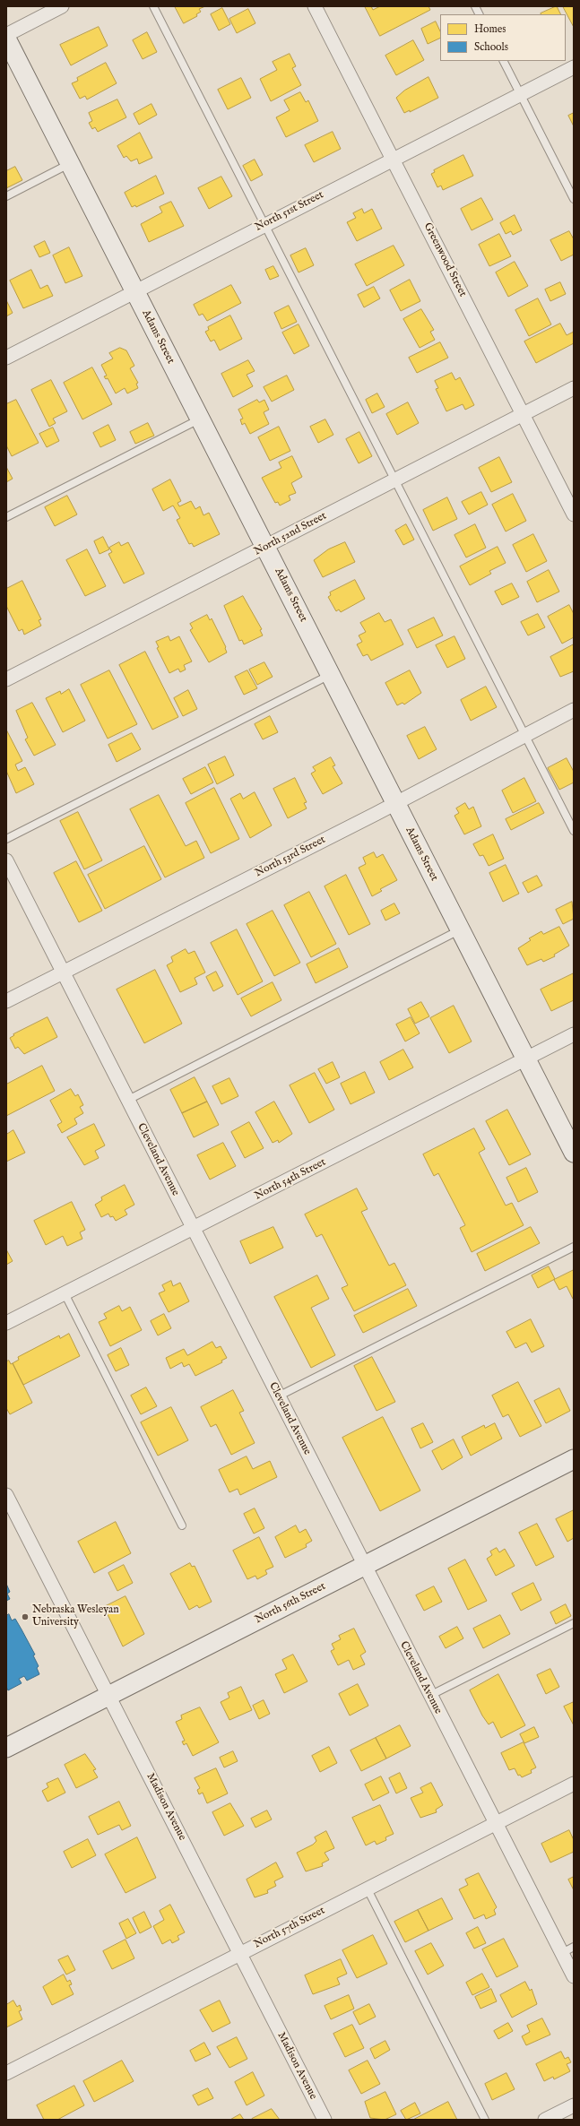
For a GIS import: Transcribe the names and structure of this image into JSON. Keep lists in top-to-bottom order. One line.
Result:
{"streets":{"main road":["Adams Street","North 56th Street"],"street":["North 51st Street","Greenwood Street","North 52nd Street","North 53rd Street","Cleveland Avenue","North 54th Street","Madison Avenue","North 57th Street"]},"crossings":[["North 51st Street","Greenwood Street"],["North 51st Street","Adams Street"],["Greenwood Street","North 52nd Street"],["Adams Street","North 52nd Street"],["Adams Street","North 53rd Street"],["Adams Street","North 54th Street"],["North 53rd Street","Cleveland Avenue"],["Cleveland Avenue","North 54th Street"],["Cleveland Avenue","North 56th Street"],["Cleveland Avenue","North 57th Street"],["North 56th Street","Madison Avenue"],["Madison Avenue","North 57th Street"]],"places":["Nebraska Wesleyan University"],"legend":["Homes","Schools"]}
